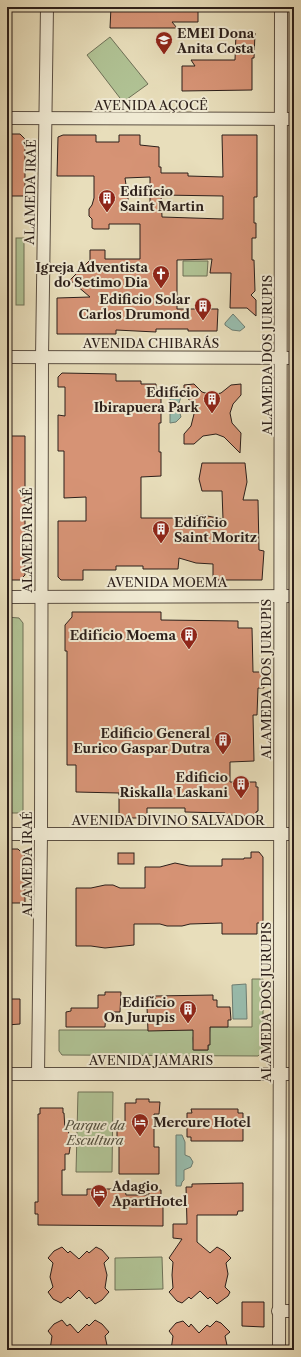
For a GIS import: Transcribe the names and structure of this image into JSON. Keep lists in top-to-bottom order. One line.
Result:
{"streets":{"street":["AVENIDA AÇOCÊ","ALAMEDA IRAÉ","AVENIDA CHIBARÁS","ALAMEDA DOS JURUPIS","AVENIDA MOEMA","AVENIDA DIVINO SALVADOR","AVENIDA JAMARIS"]},"crossings":[["AVENIDA AÇOCÊ","ALAMEDA IRAÉ"],["AVENIDA AÇOCÊ","ALAMEDA DOS JURUPIS"],["ALAMEDA IRAÉ","AVENIDA CHIBARÁS"],["ALAMEDA IRAÉ","AVENIDA MOEMA"],["ALAMEDA IRAÉ","AVENIDA DIVINO SALVADOR"],["ALAMEDA IRAÉ","AVENIDA JAMARIS"],["AVENIDA CHIBARÁS","ALAMEDA DOS JURUPIS"],["ALAMEDA DOS JURUPIS","AVENIDA MOEMA"],["ALAMEDA DOS JURUPIS","AVENIDA DIVINO SALVADOR"],["ALAMEDA DOS JURUPIS","AVENIDA JAMARIS"]],"parks":["Parque da Escultura"],"places":{"school or university":["EMEI Dona Anita Costa"],"building":["Edifício Saint Martin","Edificio Solar Carlos Drumond","Edifício Ibirapuera Park","Edifício Saint Moritz","Edifício Moema","Edificio General Eurico Gaspar Dutra","Edificio Riskalla Laskani","Edifício On Jurupis"],"church":["Igreja Adventista do Setimo Dia"],"hotel":["Mercure Hotel","Adagio ApartHotel"]}}
